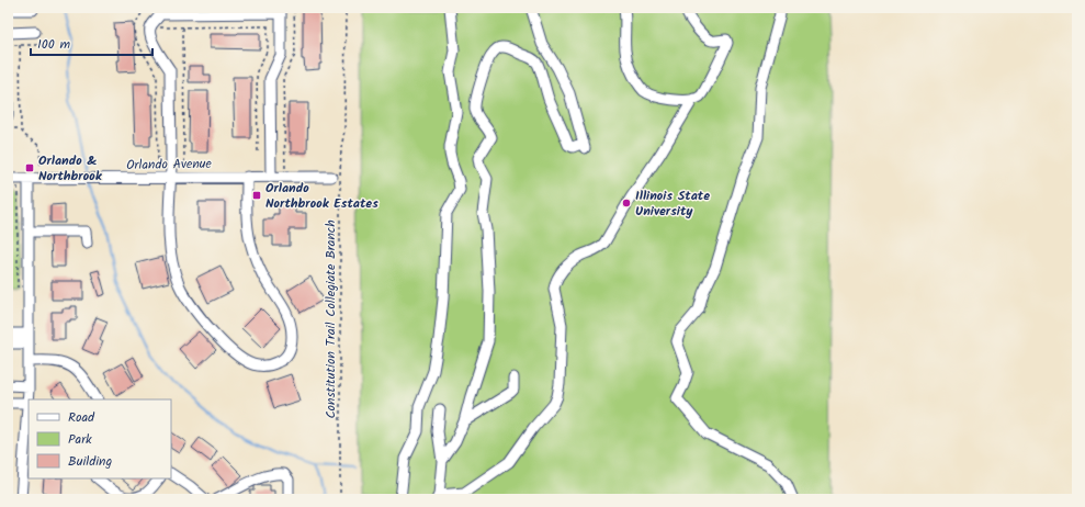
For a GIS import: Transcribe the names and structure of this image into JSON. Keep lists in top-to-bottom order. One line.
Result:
{"streets":{"street":["Orlando Avenue"],"path":["Constitution Trail Collegiate Branch"]},"places":{"transit":["Orlando & Northbrook","Orlando Northbrook Estates"],"other":["Illinois State University"]},"legend":["Road","Park","Building"],"scale_bar":"100 m"}
